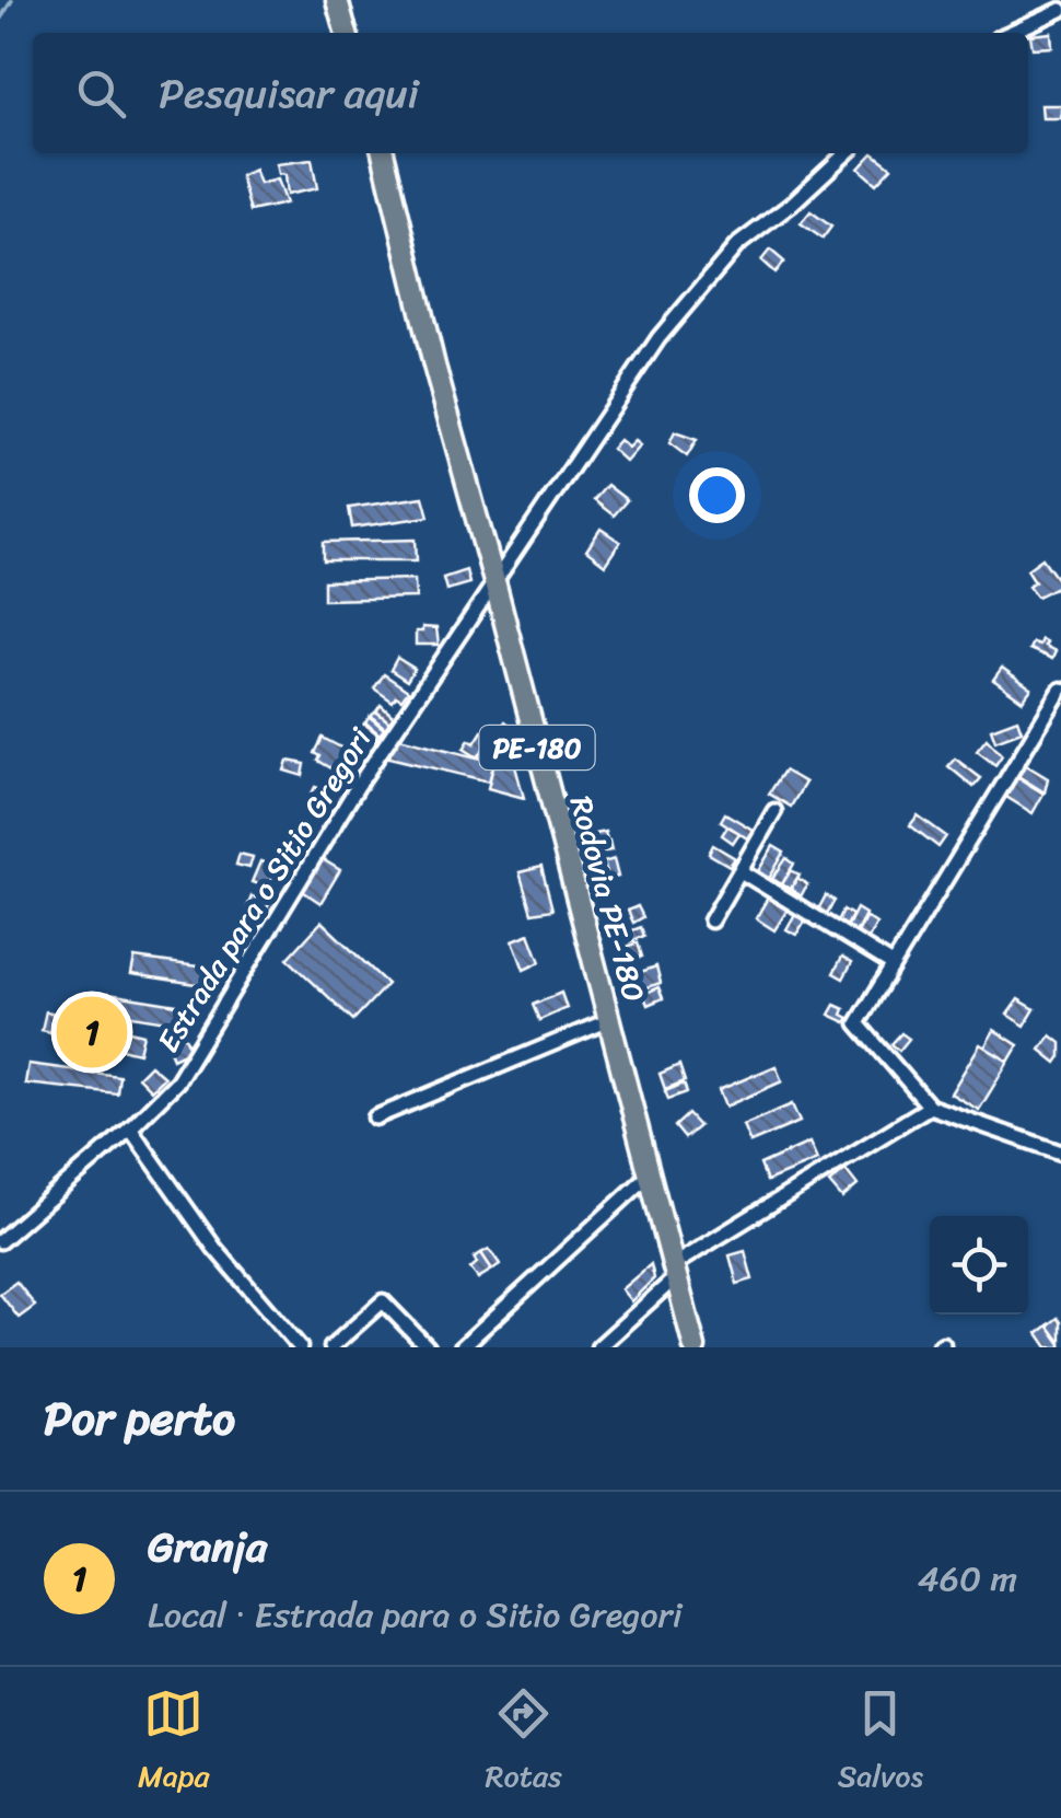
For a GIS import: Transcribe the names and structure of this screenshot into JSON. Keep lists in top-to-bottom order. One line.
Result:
{"streets":{"main road":["PE-180","Rodovia PE-180"],"street":["Estrada para o Sitio Gregori"]},"crossings":[["Estrada para o Sitio Gregori","Rodovia PE-180"]],"page":{"search":"Pesquisar aqui","pins":"1","heading":"Por perto","list":[{"mark":"1","name":"Granja","note":"Local · Estrada para o Sitio Gregori","value":"460 m"}],"nav":["Mapa","Rotas","Salvos"]}}
